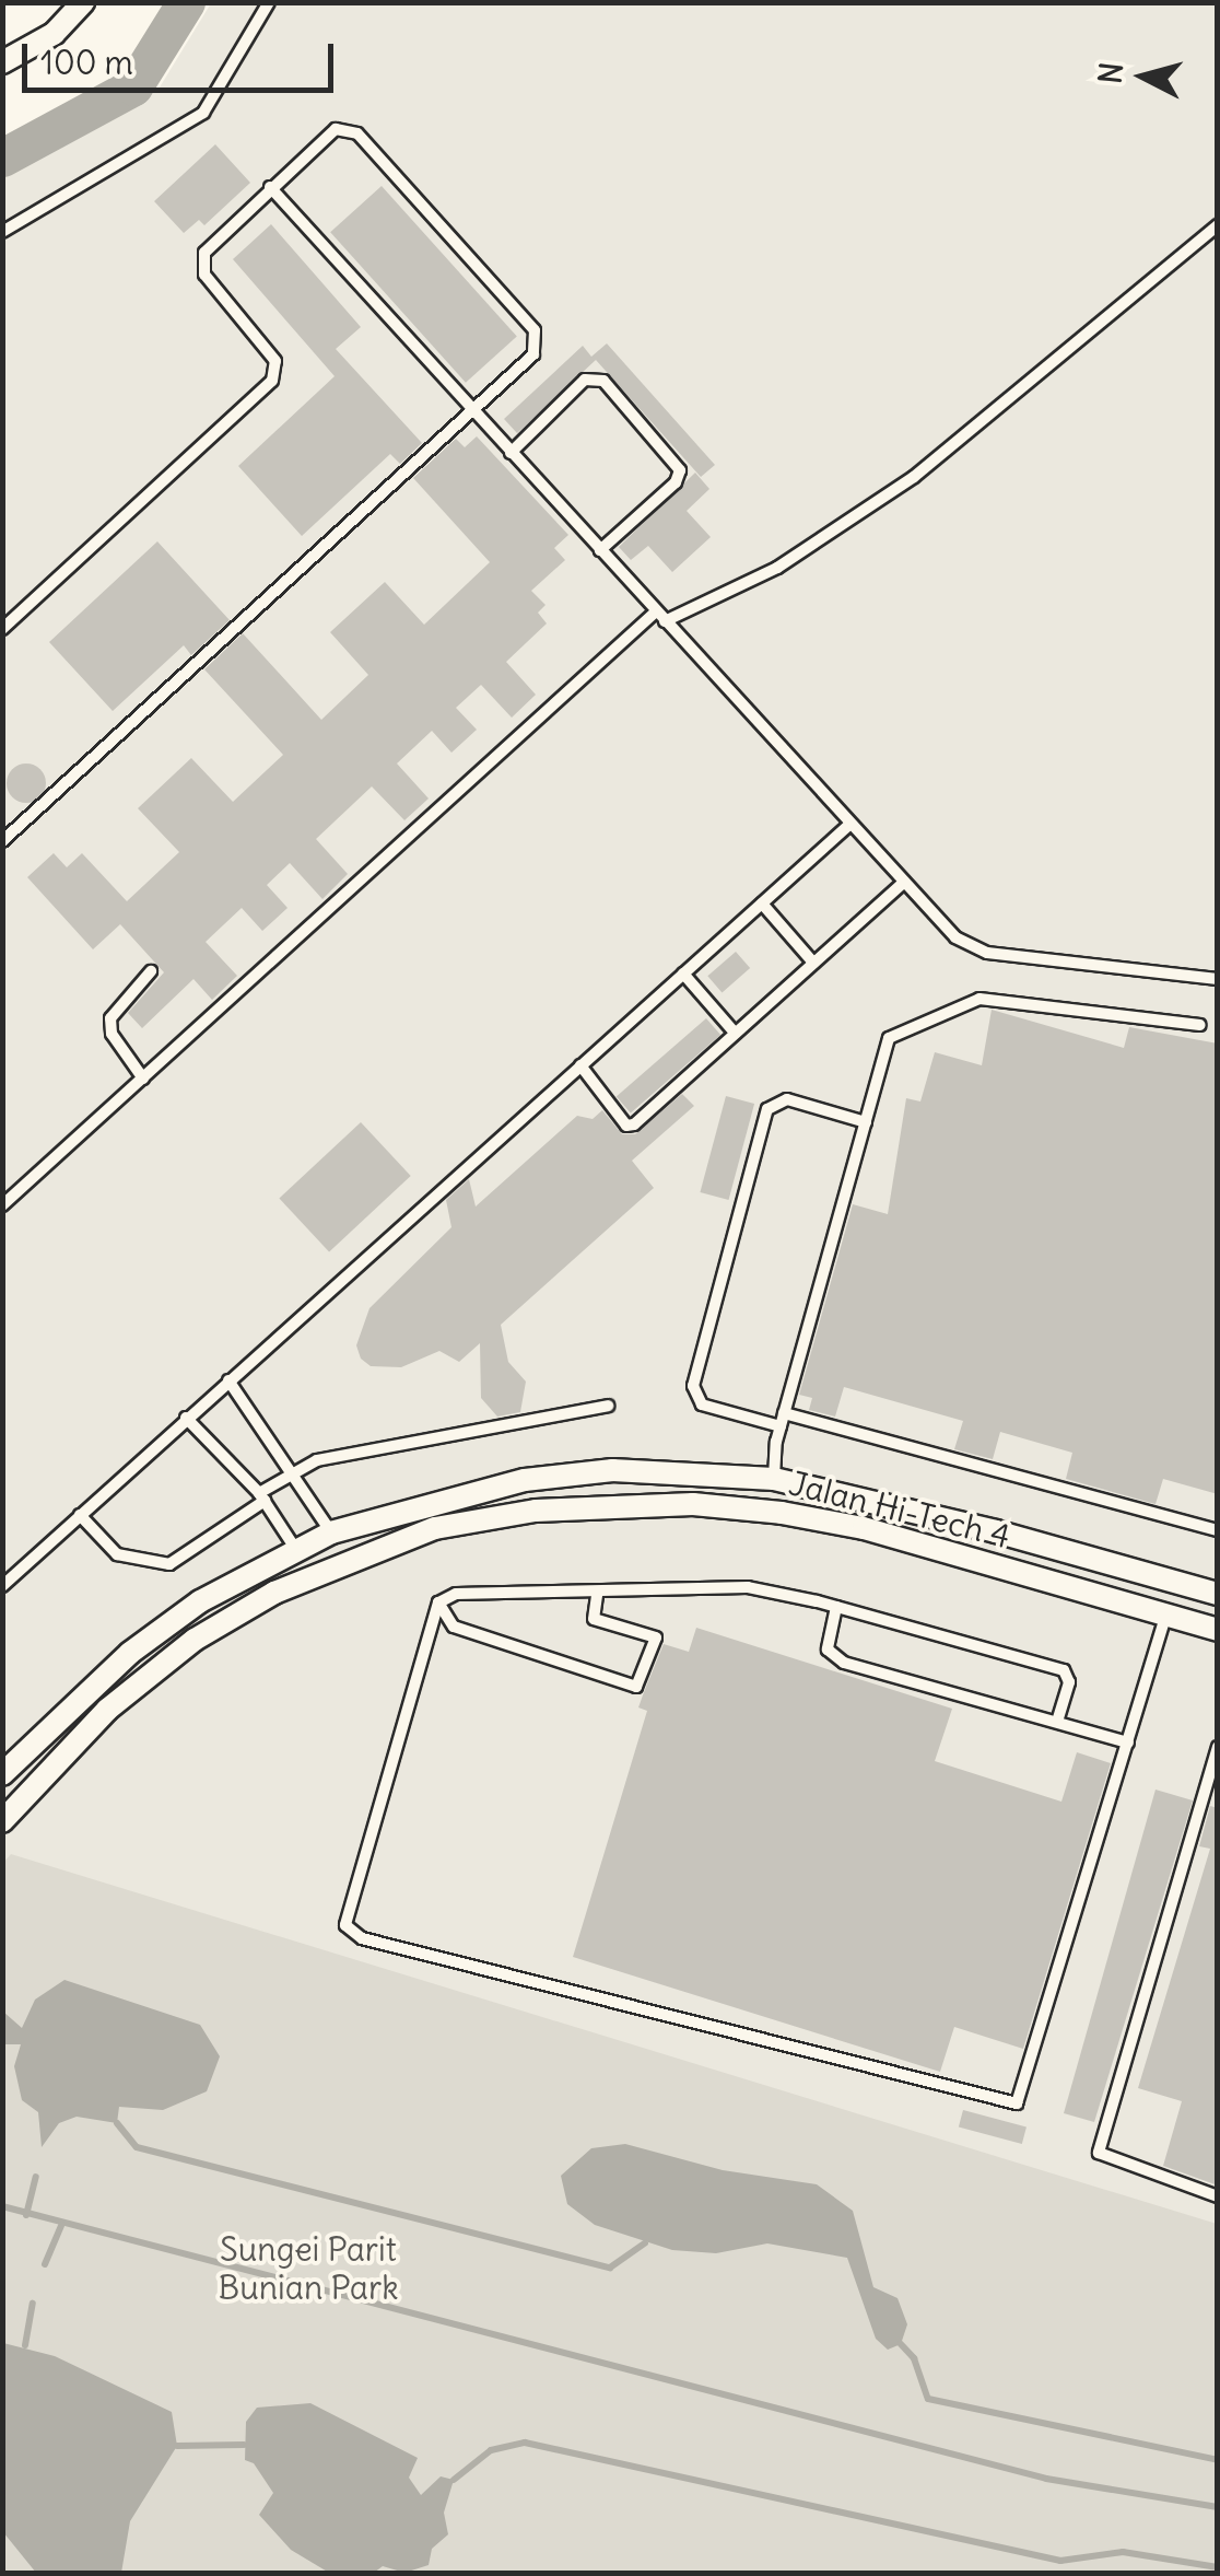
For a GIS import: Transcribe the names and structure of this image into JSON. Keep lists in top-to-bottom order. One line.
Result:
{"streets":{"street":["Jalan Hi-Tech 4"]},"parks":["Sungei Parit Bunian Park"],"scale_bar":"100 m","north":"left"}
